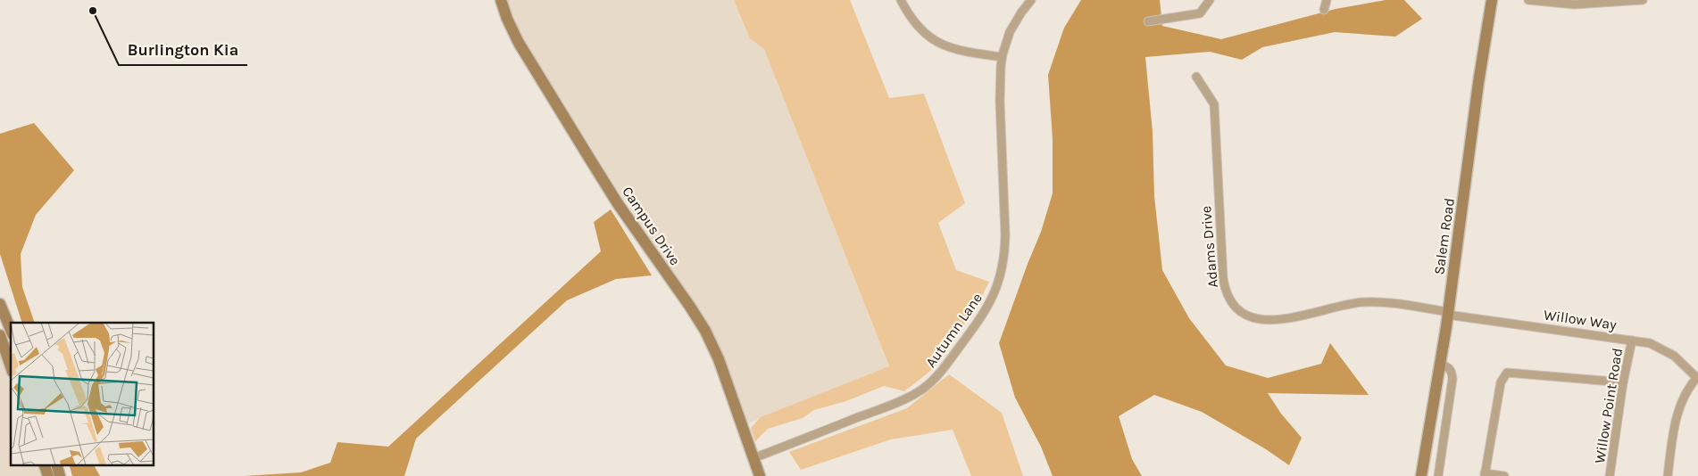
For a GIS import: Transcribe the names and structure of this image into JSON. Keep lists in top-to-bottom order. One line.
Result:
{"streets":{"street":["Campus Drive","Salem Road","Adams Drive","Willow Way","Autumn Lane","Willow Point Road"]},"crossings":[["Campus Drive","Autumn Lane"],["Salem Road","Adams Drive"],["Salem Road","Willow Way"],["Adams Drive","Willow Way"],["Willow Way","Willow Point Road"]],"places":["Burlington Kia"]}
